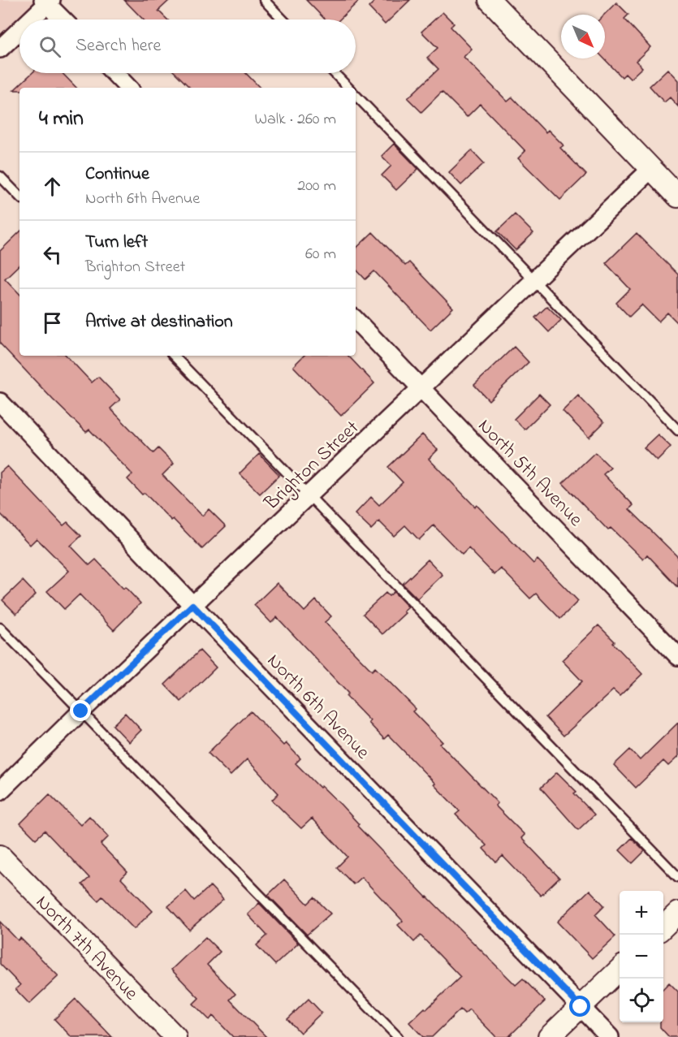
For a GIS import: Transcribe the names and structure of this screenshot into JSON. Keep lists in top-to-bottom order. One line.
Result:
{"streets":{"street":["Brighton Street","North 5th Avenue","North 6th Avenue","North 7th Avenue"]},"crossings":[["Brighton Street","North 5th Avenue"],["Brighton Street","North 6th Avenue"]],"north":"bottom right","page":{"search":"Search here","heading":["4 min","Walk · 260 m"],"list":[["Continue","North 6th Avenue","200 m"],["Turn left","Brighton Street","60 m"],"Arrive at destination"],"map_buttons":["+","−"]}}
